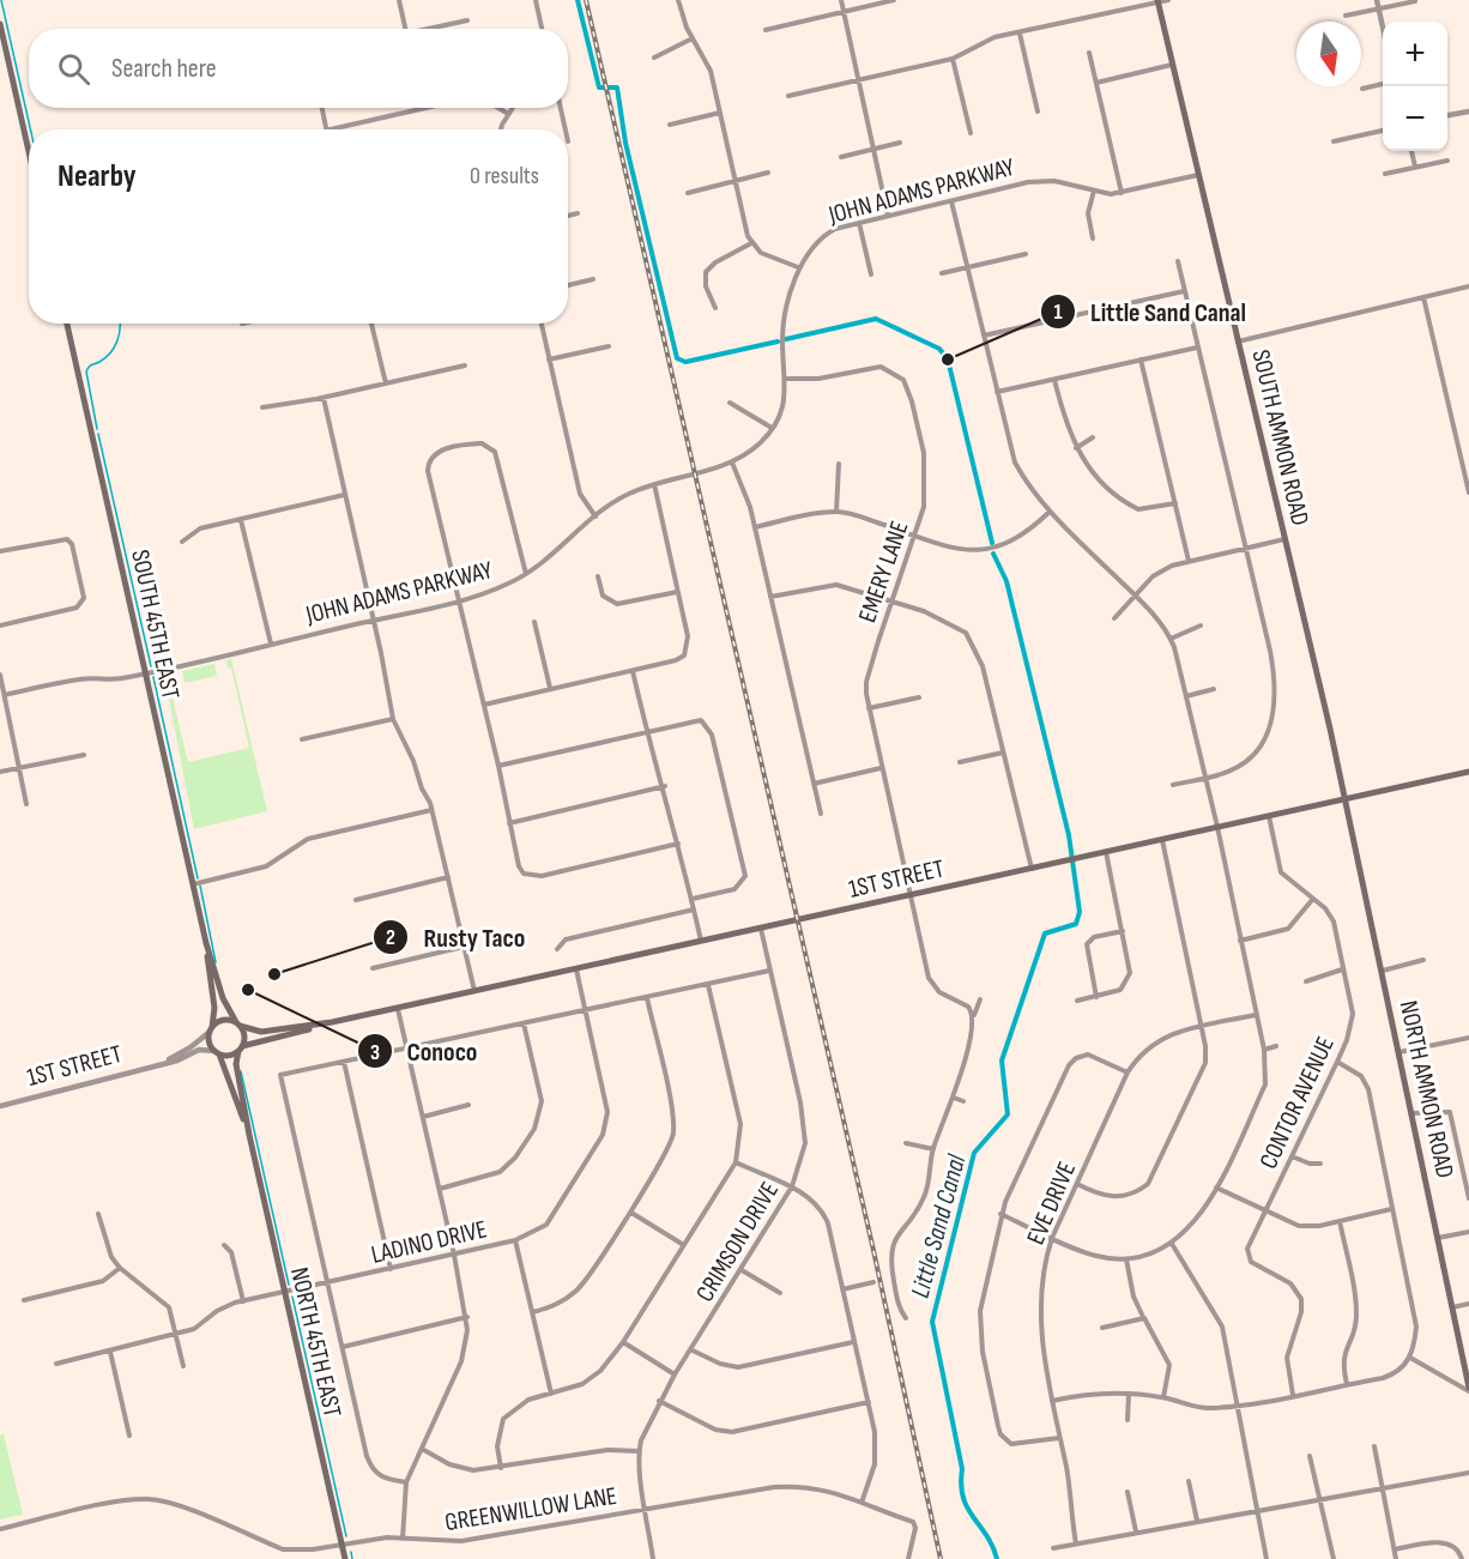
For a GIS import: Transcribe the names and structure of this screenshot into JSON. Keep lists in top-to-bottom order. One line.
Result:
{"streets":{"main road":["SOUTH AMMON ROAD","SOUTH 45TH EAST","1ST STREET","NORTH AMMON ROAD","NORTH 45TH EAST"],"street":["JOHN ADAMS PARKWAY","EMERY LANE","CONTOR AVENUE","EVE DRIVE","LADINO DRIVE","CRIMSON DRIVE","GREENWILLOW LANE"]},"crossings":[["JOHN ADAMS PARKWAY","SOUTH AMMON ROAD"],["JOHN ADAMS PARKWAY","EMERY LANE"],["JOHN ADAMS PARKWAY","SOUTH 45TH EAST"],["SOUTH AMMON ROAD","1ST STREET"],["SOUTH AMMON ROAD","NORTH AMMON ROAD"],["EMERY LANE","1ST STREET"],["SOUTH 45TH EAST","1ST STREET"],["SOUTH 45TH EAST","NORTH 45TH EAST"],["1ST STREET","NORTH AMMON ROAD"],["1ST STREET","CONTOR AVENUE"],["1ST STREET","LADINO DRIVE"],["1ST STREET","CRIMSON DRIVE"],["1ST STREET","NORTH 45TH EAST"],["LADINO DRIVE","NORTH 45TH EAST"],["NORTH 45TH EAST","GREENWILLOW LANE"]],"water":["Little Sand Canal"],"places":["Little Sand Canal","Rusty Taco","Conoco"],"north":"bottom","page":{"map_buttons":["+","−"],"search":"Search here","heading":["Nearby","0 results"]}}
